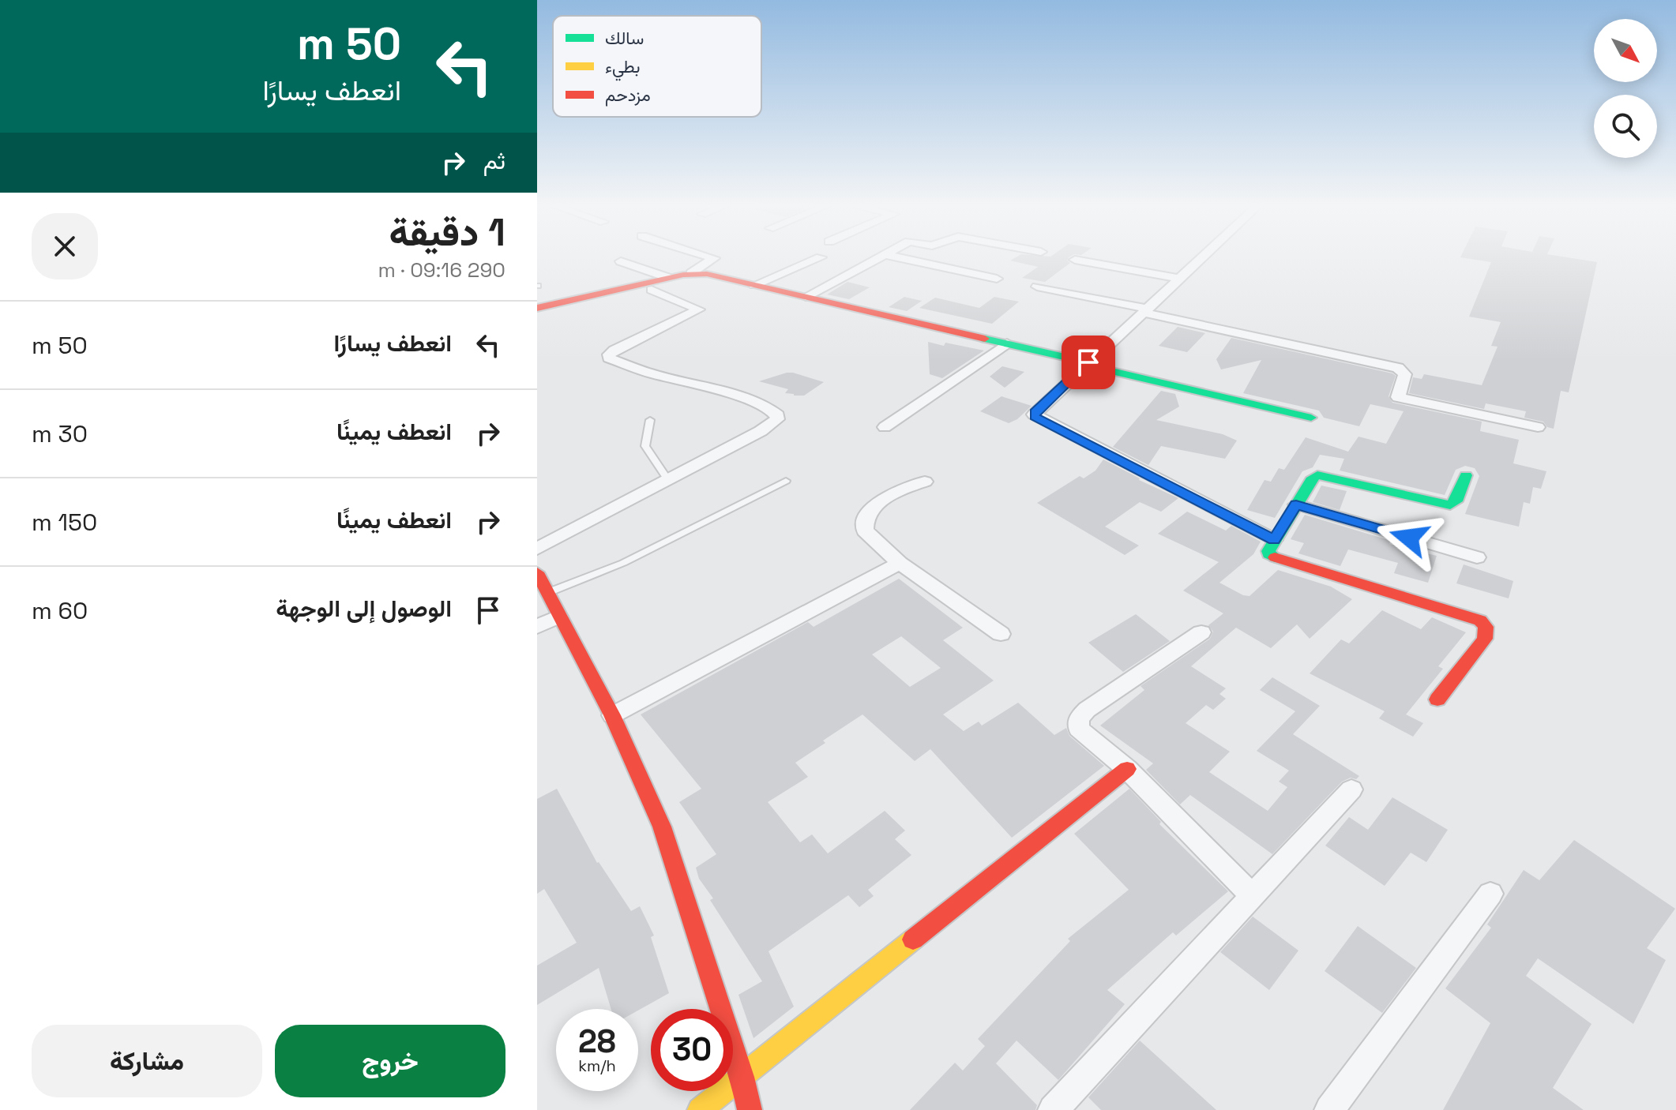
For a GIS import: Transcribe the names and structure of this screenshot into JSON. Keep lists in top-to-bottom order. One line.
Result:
{"legend":["سالك","بطيء","مزدحم"],"north":"bottom right","page":{"turn":["50 m","انعطف يسارًا"],"then":"ثم","heading":["1 دقيقة","290 m · 09:16"],"list":[{"name":"انعطف يسارًا","value":"50 m"},{"name":"انعطف يمينًا","value":"30 m"},{"name":"انعطف يمينًا","value":"150 m"},{"name":"الوصول إلى الوجهة","value":"60 m"}],"speed":"28 km/h","limit":"30","buttons":["خروج","مشاركة"]}}
